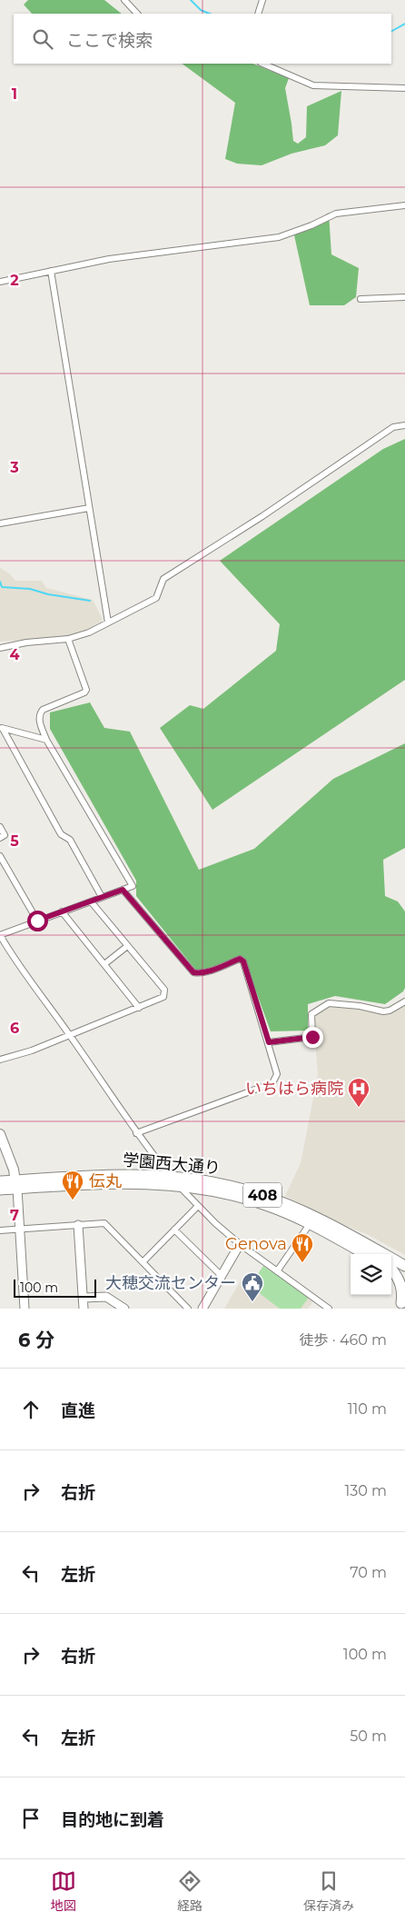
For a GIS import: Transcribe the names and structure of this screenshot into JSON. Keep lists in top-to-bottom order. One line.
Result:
{"streets":{"highway":["学園西大通り","408"]},"places":{"hospital":["いちはら病院"],"restaurant":["伝丸","Genova"],"public building":["大穂交流センター"]},"scale_bar":"100 m","page":{"search":"ここで検索","scale":"100 m","heading":["6 分","徒歩 · 460 m"],"list":[["直進","110 m"],["右折","130 m"],["左折","70 m"],["右折","100 m"],["左折","50 m"],"目的地に到着"],"nav":["地図","経路","保存済み"]},"grid":{"rows":["1","2","3","4","5","6","7"]}}
